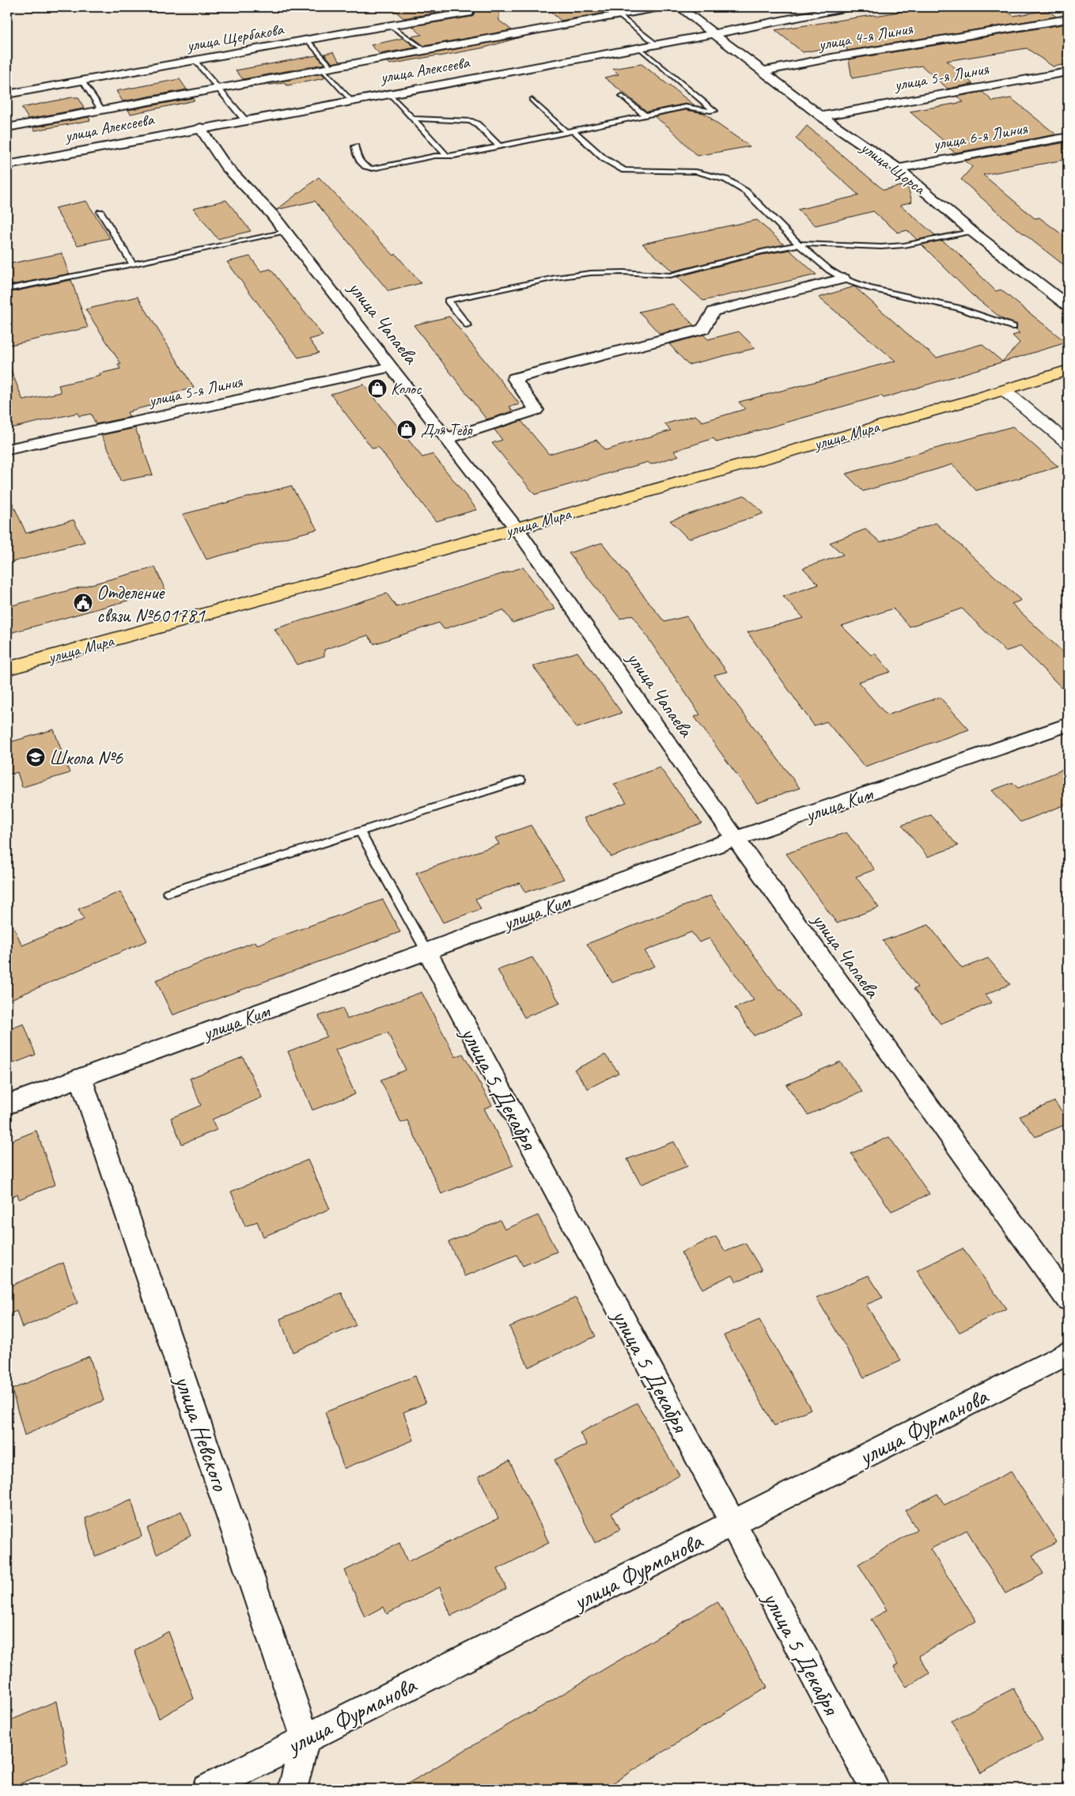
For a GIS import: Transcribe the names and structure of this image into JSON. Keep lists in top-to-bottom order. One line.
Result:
{"streets":{"main road":["улица Мира"],"street":["улица 4-я Линия","улица Щербакова","улица Алексеева","улица 5-я Линия","улица 6-я Линия","улица Щорса","улица Чапаева","улица Ким","улица 5 Декабря","улица Фурманова","улица Невского"]},"crossings":[["улица 4-я Линия","улица Щорса"],["улица Алексеева","улица Щорса"],["улица Алексеева","улица Чапаева"],["улица 5-я Линия","улица Щорса"],["улица 5-я Линия","улица Чапаева"],["улица 6-я Линия","улица Щорса"],["улица Чапаева","улица Мира"],["улица Чапаева","улица Ким"],["улица Ким","улица 5 Декабря"],["улица Ким","улица Невского"],["улица 5 Декабря","улица Фурманова"],["улица Фурманова","улица Невского"]],"places":{"shop":["Колос","Для Тебя"],"public building":["Отделение связи №601781"],"school or university":["Школа №6"]}}
